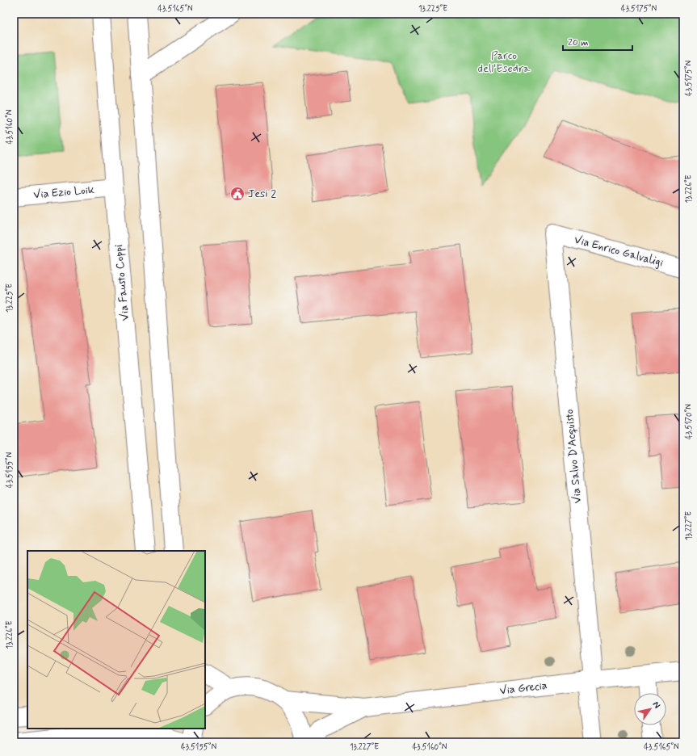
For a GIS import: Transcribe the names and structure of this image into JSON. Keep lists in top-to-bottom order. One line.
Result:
{"streets":{"street":["Via Ezio Loik","Via Enrico Galvaligi","Via Fausto Coppi","Via Salvo D'Acquisto","Via Grecia"]},"crossings":[["Via Ezio Loik","Via Fausto Coppi"],["Via Enrico Galvaligi","Via Salvo D'Acquisto"],["Via Salvo D'Acquisto","Via Grecia"]],"parks":["Parco dell'Esedra"],"places":{"public building":["Jesi 2"]},"scale_bar":"20 m","north":"top right","coordinates":["43.5165°N","13.225°E","43.5175°N","43.5160°N","13.226°E","43.5170°N","43.5155°N","13.227°E"]}
